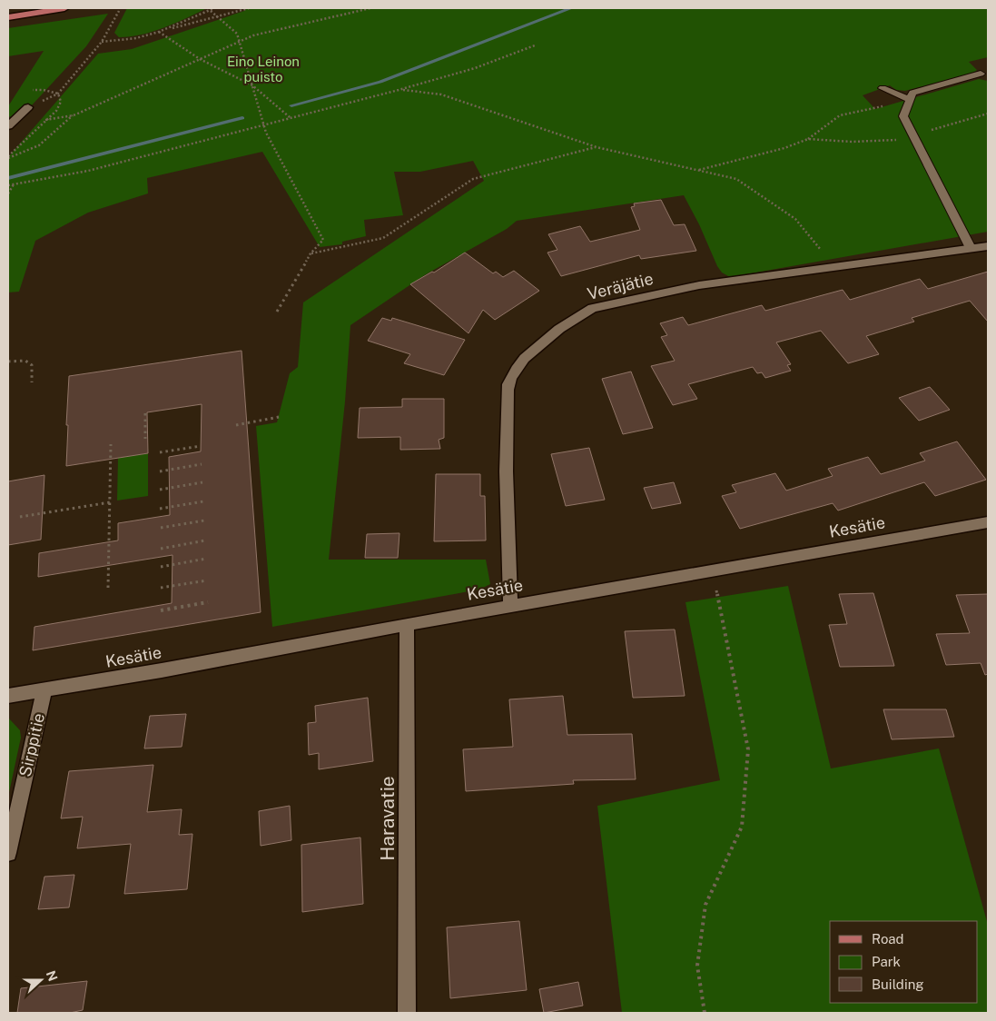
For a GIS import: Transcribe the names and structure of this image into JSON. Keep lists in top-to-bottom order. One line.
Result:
{"streets":{"street":["Veräjätie","Kesätie","Sirppitie","Haravatie"]},"crossings":[["Veräjätie","Kesätie"],["Kesätie","Sirppitie"],["Kesätie","Haravatie"]],"parks":["Eino Leinon puisto"],"legend":["Road","Park","Building"],"north":"right"}
